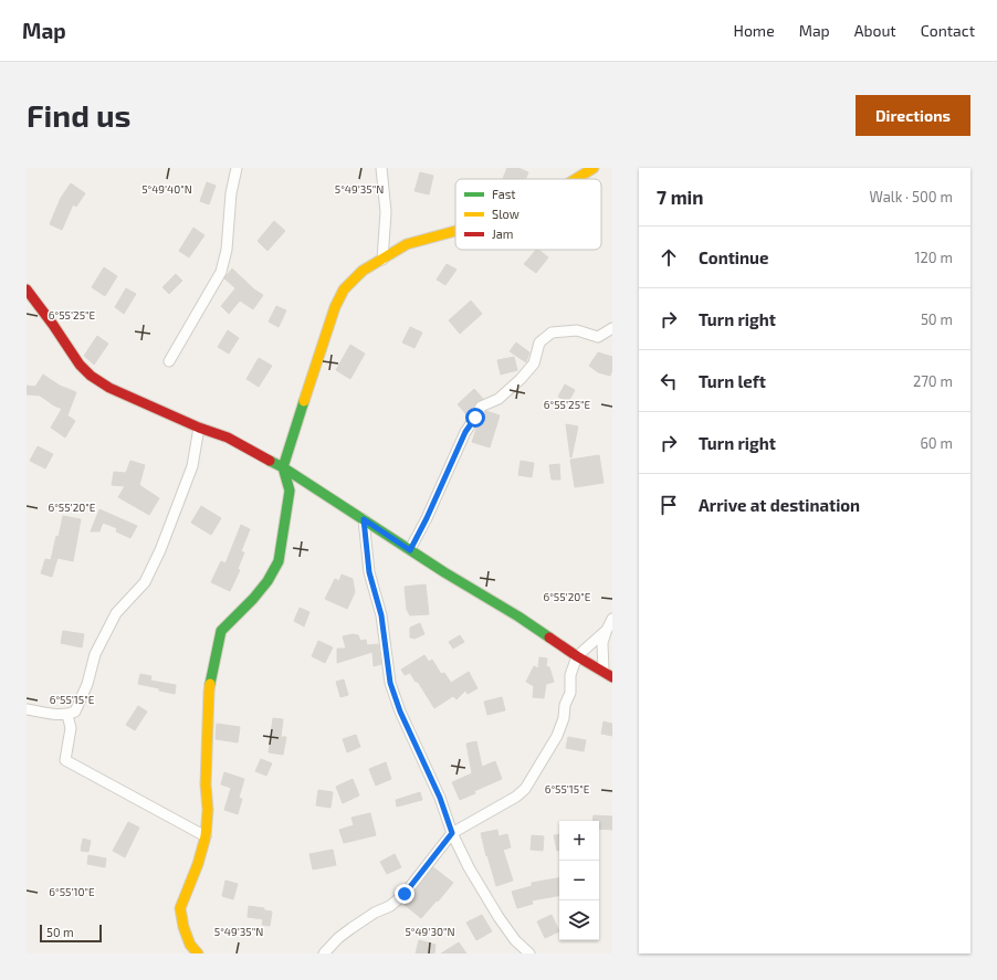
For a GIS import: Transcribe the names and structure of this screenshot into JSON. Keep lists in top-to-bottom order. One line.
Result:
{"legend":["Fast","Slow","Jam"],"scale_bar":"50 m","page":{"header":"Map","nav":["Home","Map","About","Contact"],"buttons":"Directions","title":"Find us","heading":["7 min","Walk · 500 m"],"list":[["Continue","120 m"],["Turn right","50 m"],["Turn left","270 m"],["Turn right","60 m"],"Arrive at destination"],"map_buttons":["+","−"],"scale":"50 m"},"coordinates":["5°49'40\"N","5°49'35\"N","6°55'25\"E","6°55'20\"E","6°55'15\"E","6°55'10\"E","5°49'30\"N"]}
